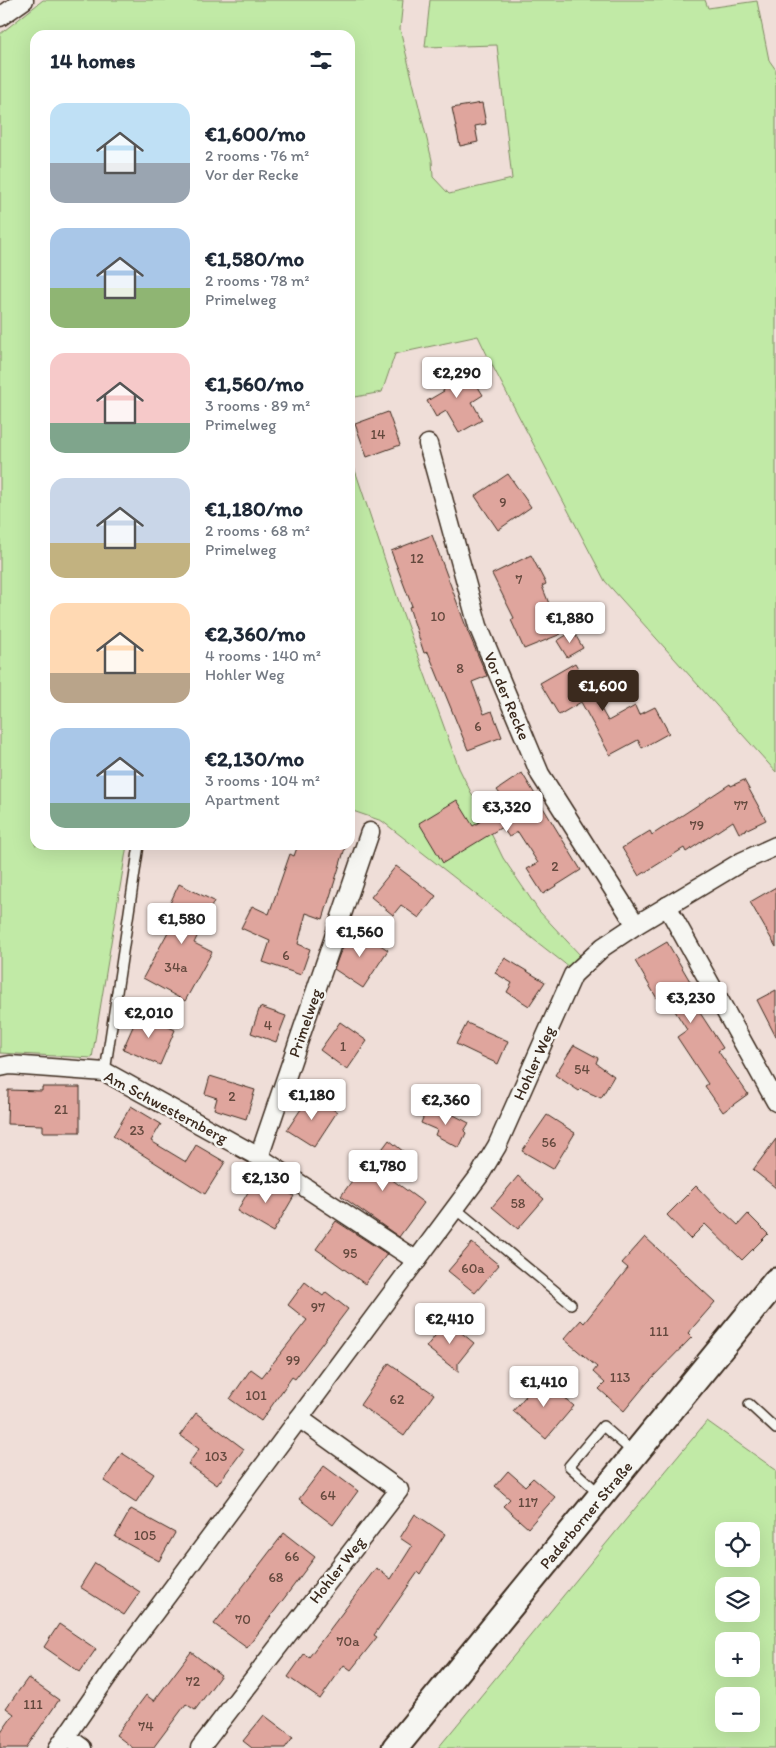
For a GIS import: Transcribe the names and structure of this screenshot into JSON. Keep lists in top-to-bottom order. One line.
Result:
{"streets":{"main road":["Paderborner Straße"],"street":["Vor der Recke","Primelweg","Hohler Weg","Am Schwesternberg"]},"crossings":[["Vor der Recke","Hohler Weg"],["Primelweg","Am Schwesternberg"],["Hohler Weg","Am Schwesternberg"]],"house_numbers":["14","9","12","7","10","8","6","77","79","2","6","34a","4","1","54","2","21","23","56","58","95","60a","97","111","99","113","101","62","103","64","117","105","66","68","70","70a","72","111","74"],"page":{"heading":"14 homes","list":[{"name":"€1,600/mo","note":"2 rooms · 76 m² · Vor der Recke"},{"name":"€1,580/mo","note":"2 rooms · 78 m² · Primelweg"},{"name":"€1,560/mo","note":"3 rooms · 89 m² · Primelweg"},{"name":"€1,180/mo","note":"2 rooms · 68 m² · Primelweg"},{"name":"€2,360/mo","note":"4 rooms · 140 m² · Hohler Weg"},{"name":"€2,130/mo","note":"3 rooms · 104 m² · Apartment"}],"price":["€2,290","€1,880","€1,600","€3,320","€1,580","€1,560","€3,230","€2,010","€1,180","€2,360","€1,780","€2,130","€2,410","€1,410"],"map_buttons":["+","−"]}}
